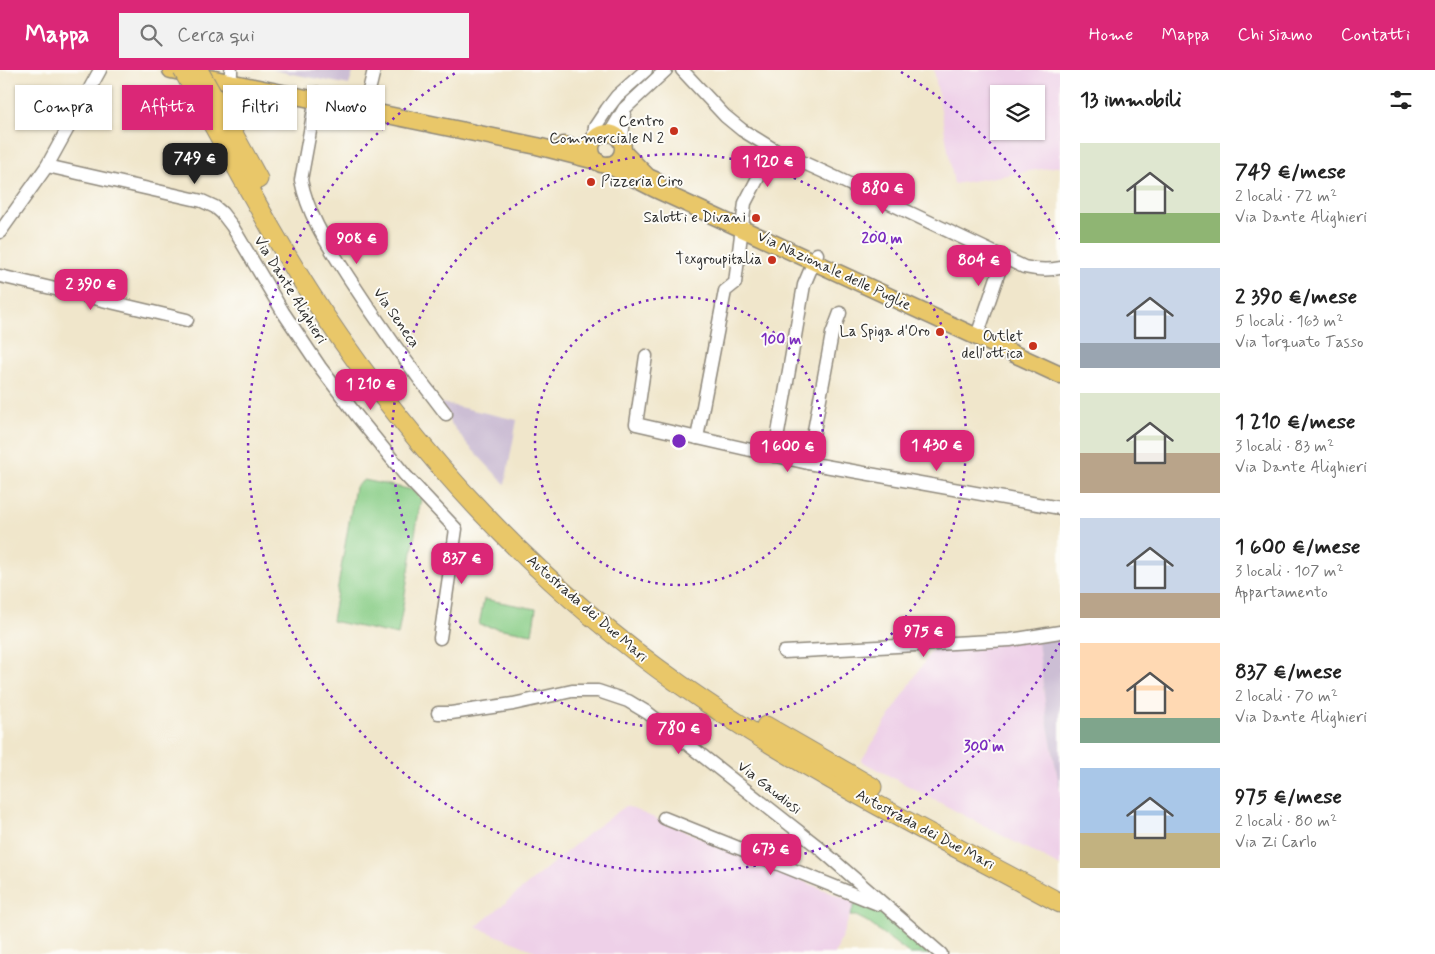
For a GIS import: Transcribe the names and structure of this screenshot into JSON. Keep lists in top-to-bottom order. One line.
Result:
{"streets":{"highway":["Autostrada dei Due Mari"],"main road":["Via Nazionale delle Puglie"],"street":["Via Dante Alighieri","Via Seneca","Via Gaudiosi"]},"places":["Centro Commerciale N 2","Pizzeria Ciro","Salotti e Divani","Texgroupitalia","La Spiga d'Oro","Outlet dell'ottica"],"page":{"header":"Mappa","search":"Cerca qui","nav":["Home","Mappa","Chi siamo","Contatti"],"heading":"13 immobili","chip":["Compra","Affitta","Filtri","Nuovo"],"list":[{"name":"749 €/mese","note":"2 locali · 72 m² · Via Dante Alighieri"},{"name":"2 390 €/mese","note":"5 locali · 163 m² · Via Torquato Tasso"},{"name":"1 210 €/mese","note":"3 locali · 83 m² · Via Dante Alighieri"},{"name":"1 600 €/mese","note":"3 locali · 107 m² · Appartamento"},{"name":"837 €/mese","note":"2 locali · 70 m² · Via Dante Alighieri"},{"name":"975 €/mese","note":"2 locali · 80 m² · Via Zi Carlo"}],"price":["749 €","1 120 €","880 €","908 €","804 €","2 390 €","1 210 €","1 430 €","1 600 €","837 €","975 €","780 €","673 €"]},"rings":["200 m","100 m","300 m"]}
